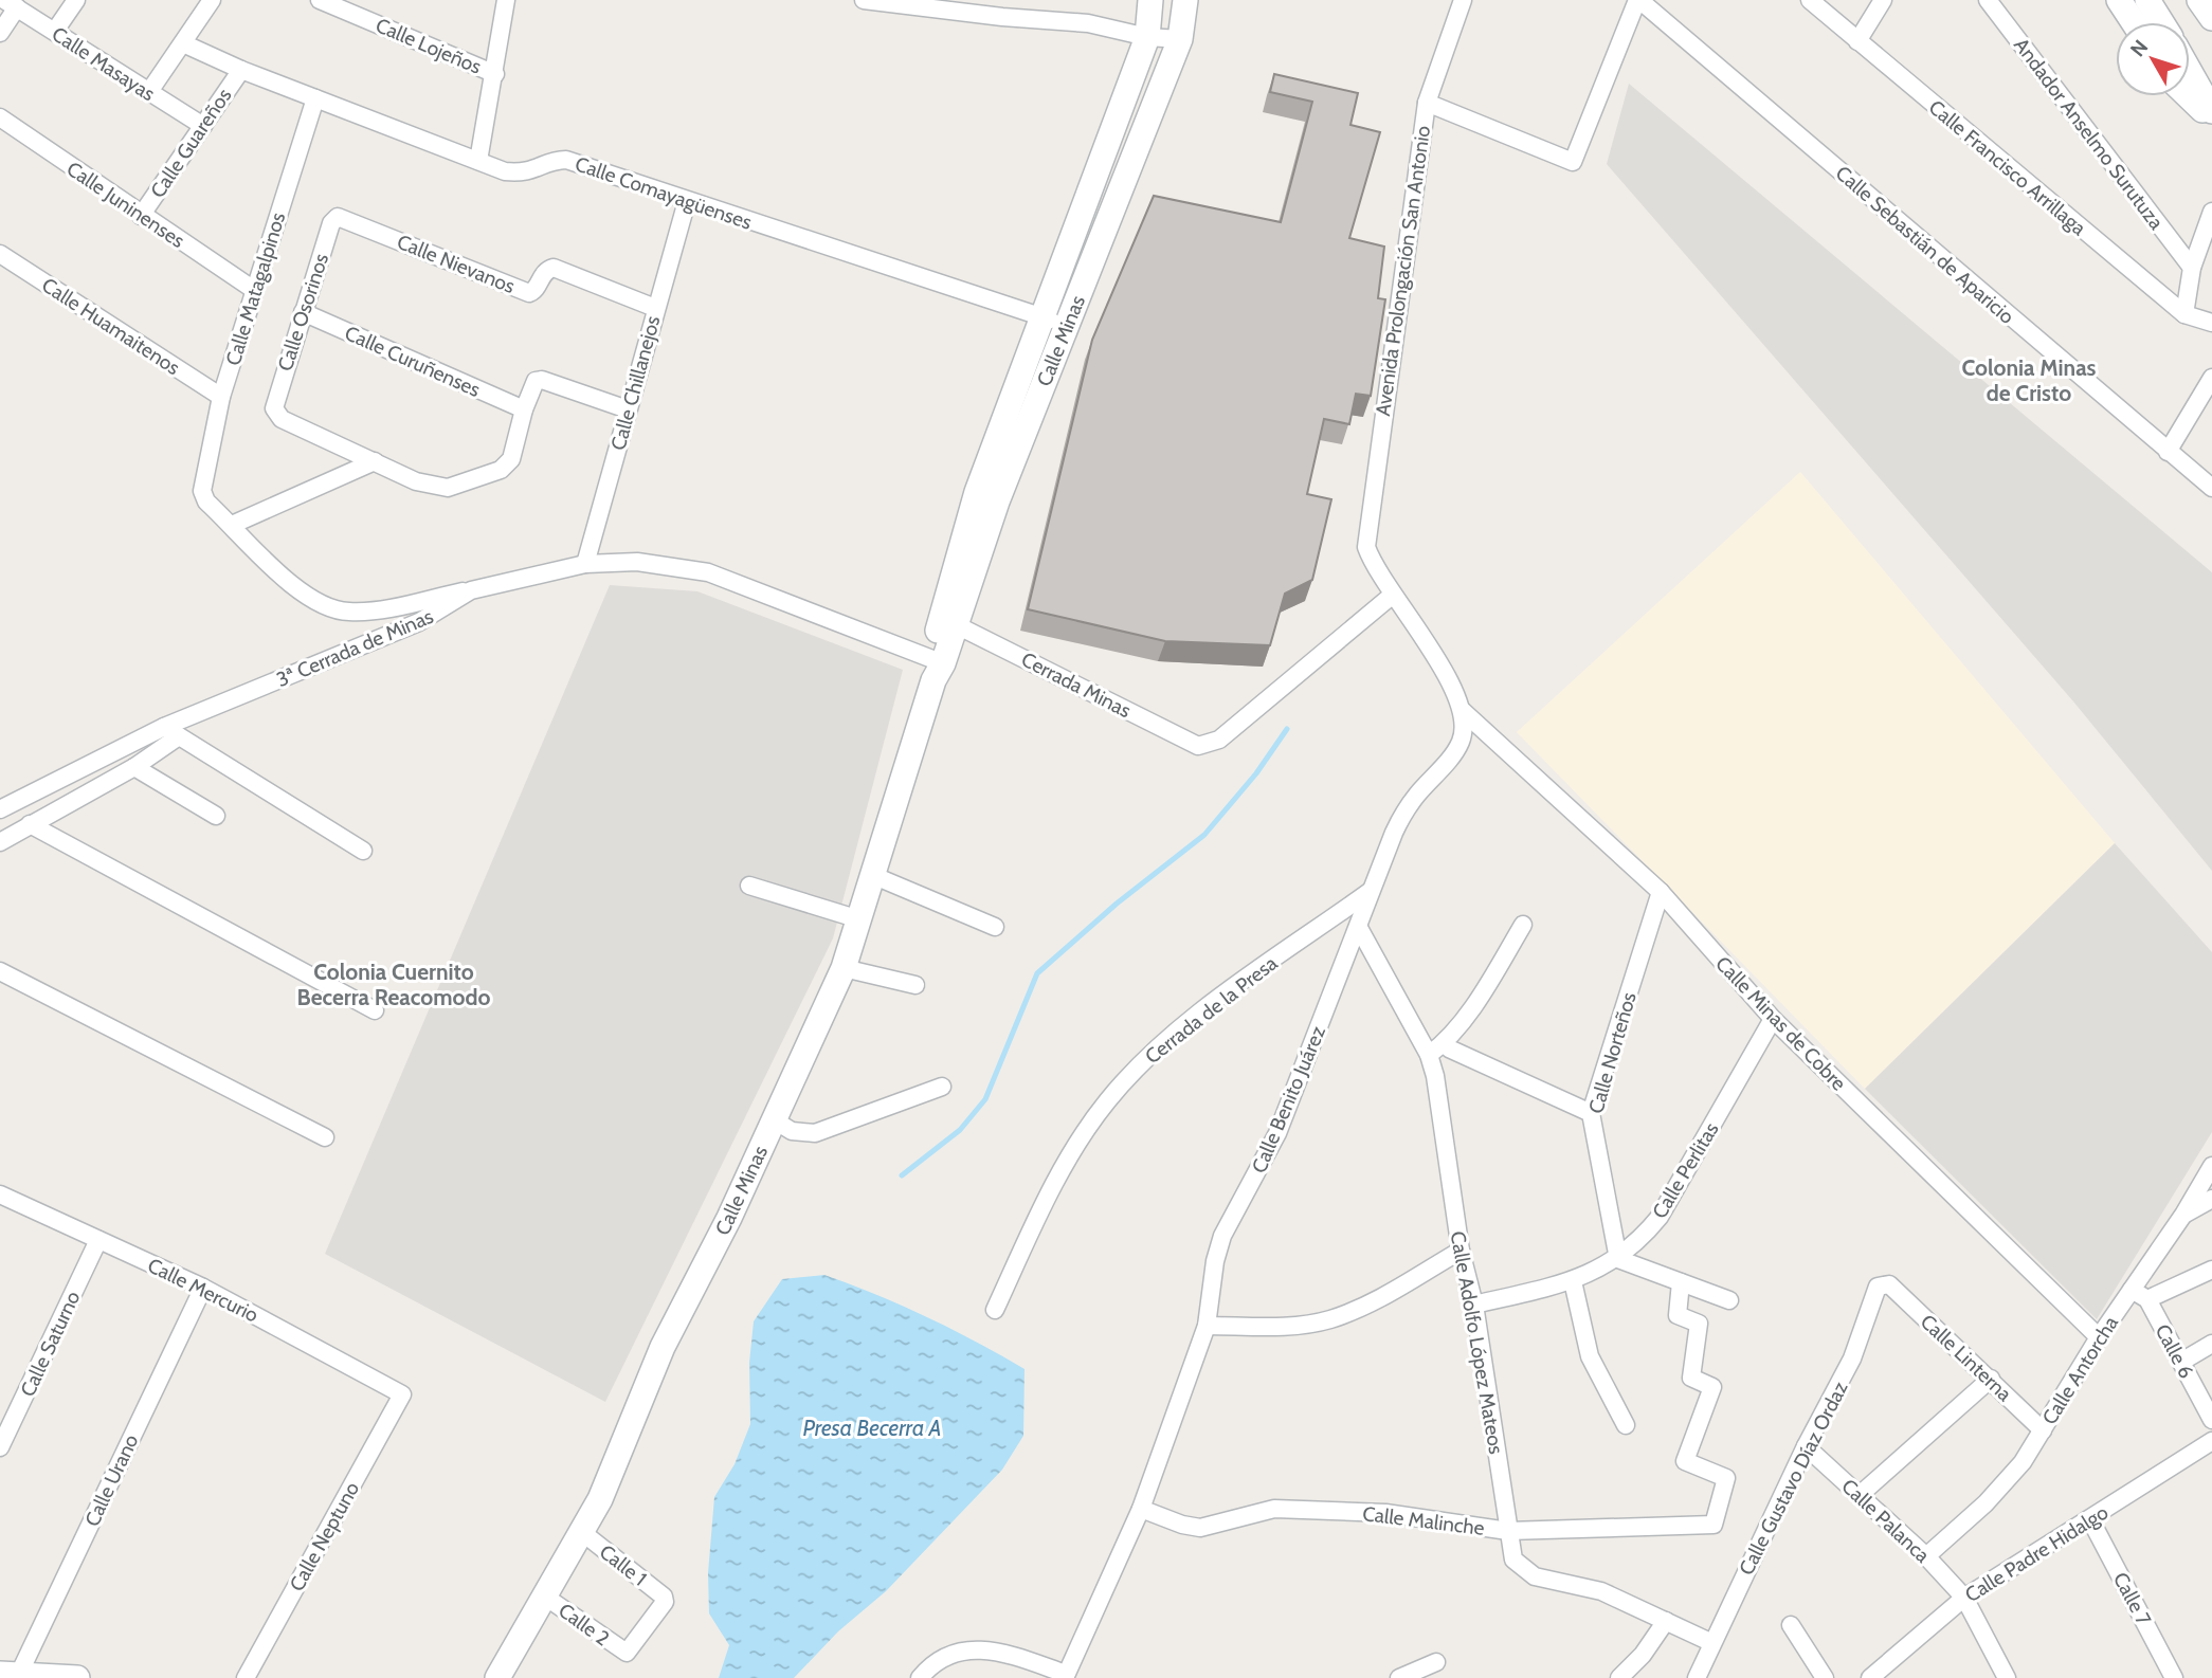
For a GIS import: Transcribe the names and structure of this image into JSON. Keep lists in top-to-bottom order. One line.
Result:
{"streets":{"street":["Calle Lojeños","Calle Masayas","Andador Anselmo Surutuza","Calle Guareños","Calle Francisco Arrillaga","Calle Comayagüenses","Calle Juninenses","Calle Sebastián de Aparicio","Calle Nievanos","Avenida Prolongación San Antonio","Calle Matagalpinos","Calle Osorinos","Calle Huamaitenos","Calle Minas","Calle Curuñenses","Calle Chillanejos","3ª Cerrada de Minas","Cerrada Minas","Cerrada de la Presa","Calle Minas de Cobre","Calle Norteños","Calle Benito Juárez","Calle Perlitas","Calle Mercurio","Calle Adolfo López Mateos","Calle Saturno","Calle 6","Calle Linterna","Calle Antorcha","Calle Gustavo Díaz Ordaz","Calle Urano","Calle Malinche","Calle Palanca","Calle Neptuno","Calle Padre Hidalgo","Calle 1","Calle 7","Calle 2"]},"crossings":[["Calle Masayas","Calle Guareños"],["Calle Guareños","Calle Comayagüenses"],["Calle Guareños","Calle Juninenses"],["Calle Comayagüenses","Calle Matagalpinos"],["Calle Comayagüenses","Calle Minas"],["Calle Comayagüenses","Calle Chillanejos"],["Calle Juninenses","Calle Matagalpinos"],["Calle Nievanos","Calle Osorinos"],["Calle Nievanos","Calle Chillanejos"],["Avenida Prolongación San Antonio","Cerrada Minas"],["Calle Matagalpinos","Calle Huamaitenos"],["Calle Osorinos","Calle Curuñenses"],["Calle Minas","3ª Cerrada de Minas"],["Calle Minas","Cerrada Minas"],["Calle Minas","Calle 1"],["Calle Minas","Calle 2"],["Calle Chillanejos","3ª Cerrada de Minas"],["Cerrada de la Presa","Calle Benito Juárez"],["Calle Minas de Cobre","Calle Norteños"],["Calle Minas de Cobre","Calle Benito Juárez"],["Calle Minas de Cobre","Calle Perlitas"],["Calle Minas de Cobre","Calle Antorcha"],["Calle Norteños","Calle Perlitas"],["Calle Benito Juárez","Calle Adolfo López Mateos"],["Calle Benito Juárez","Calle Malinche"],["Calle Perlitas","Calle Adolfo López Mateos"],["Calle Mercurio","Calle Saturno"],["Calle Mercurio","Calle Urano"],["Calle Mercurio","Calle Neptuno"],["Calle Adolfo López Mateos","Calle Gustavo Díaz Ordaz"],["Calle Adolfo López Mateos","Calle Malinche"],["Calle 6","Calle Antorcha"],["Calle Linterna","Calle Antorcha"],["Calle Linterna","Calle Gustavo Díaz Ordaz"],["Calle Antorcha","Calle Palanca"],["Calle Gustavo Díaz Ordaz","Calle Palanca"],["Calle Palanca","Calle Padre Hidalgo"],["Calle Padre Hidalgo","Calle 7"],["Calle 1","Calle 2"]],"districts":["Colonia Minas de Cristo","Colonia Cuernito Becerra Reacomodo"],"water":["Presa Becerra A"],"north":"top left"}
